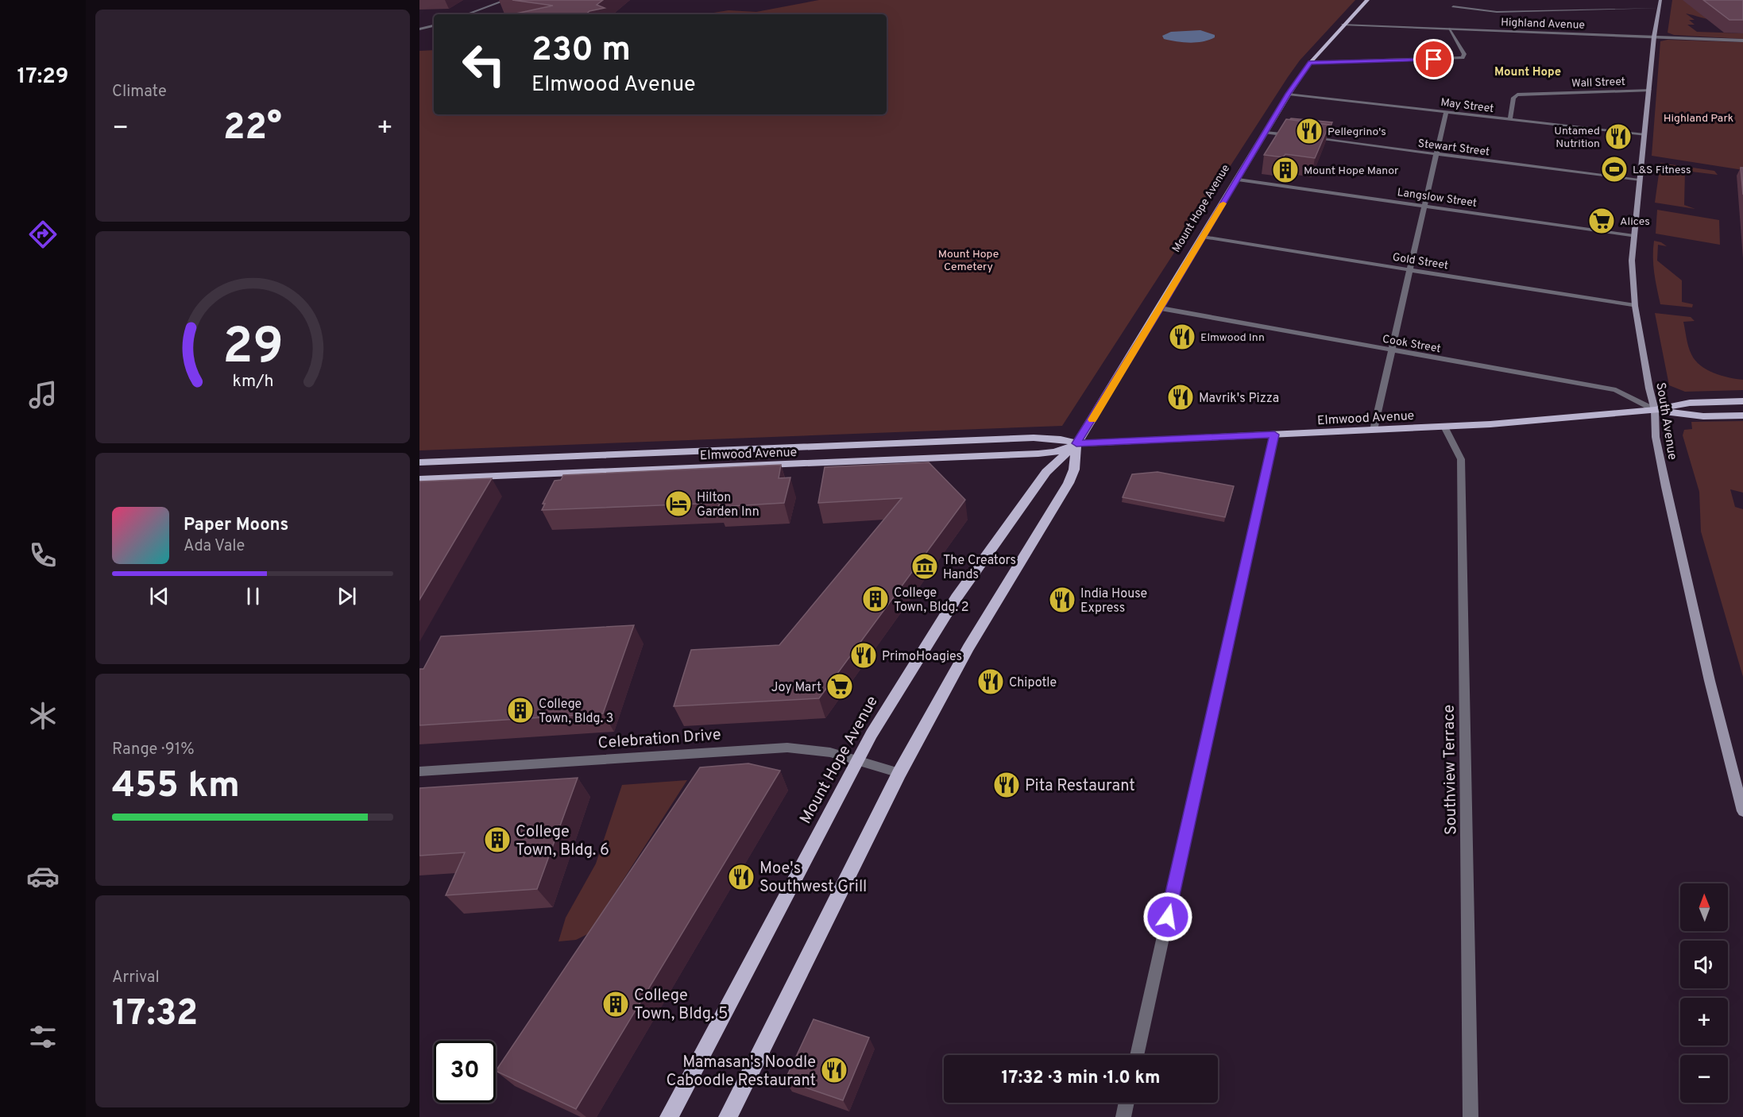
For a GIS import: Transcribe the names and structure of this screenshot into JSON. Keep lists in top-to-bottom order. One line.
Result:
{"streets":{"main road":["Mount Hope Avenue","Elmwood Avenue","South Avenue"],"street":["Highland Avenue","Wall Street","May Street","Stewart Street","Langslow Street","Gold Street","Cook Street","Celebration Drive","Southview Terrace"]},"crossings":[["Highland Avenue","Mount Hope Avenue"],["Highland Avenue","South Avenue"],["Wall Street","May Street"],["Wall Street","South Avenue"],["May Street","Mount Hope Avenue"],["May Street","South Avenue"],["Stewart Street","South Avenue"],["Langslow Street","Mount Hope Avenue"],["Langslow Street","South Avenue"],["Mount Hope Avenue","Gold Street"],["Mount Hope Avenue","Cook Street"],["Mount Hope Avenue","Elmwood Avenue"],["Mount Hope Avenue","Celebration Drive"],["Gold Street","South Avenue"],["Cook Street","Elmwood Avenue"],["Cook Street","South Avenue"],["Elmwood Avenue","South Avenue"],["Elmwood Avenue","Southview Terrace"]],"districts":["Mount Hope"],"parks":["Highland Park","Mount Hope Cemetery"],"places":{"restaurant":["Pellegrino's","Untamed Nutrition","Elmwood Inn","Mavrik's Pizza","India House Express","PrimoHoagies","Chipotle","Pita Restaurant","Moe's Southwest Grill","Mamasan's Noodle Caboodle Restaurant"],"sports":["L&S Fitness"],"building":["Mount Hope Manor","College Town, Bldg. 2","College Town, Bldg. 3","College Town, Bldg. 6","College Town, Bldg. 5"],"supermarket":["Alices","Joy Mart"],"hotel":["Hilton Garden Inn"],"museum":["The Creators Hands"]},"north":"top","page":{"tabs":"17:29","tile":["Climate",["Range · 91%","455 km"],["Arrival","17:32"]],"turn":["230 m","Elmwood Avenue"],"heat":["−","22°","+"],"song":["Paper Moons","Ada Vale"],"map_buttons":["+","−"],"limit":"30","trip":"17:32 · 3 min · 1.0 km","gauge":["29","km/h"]}}
